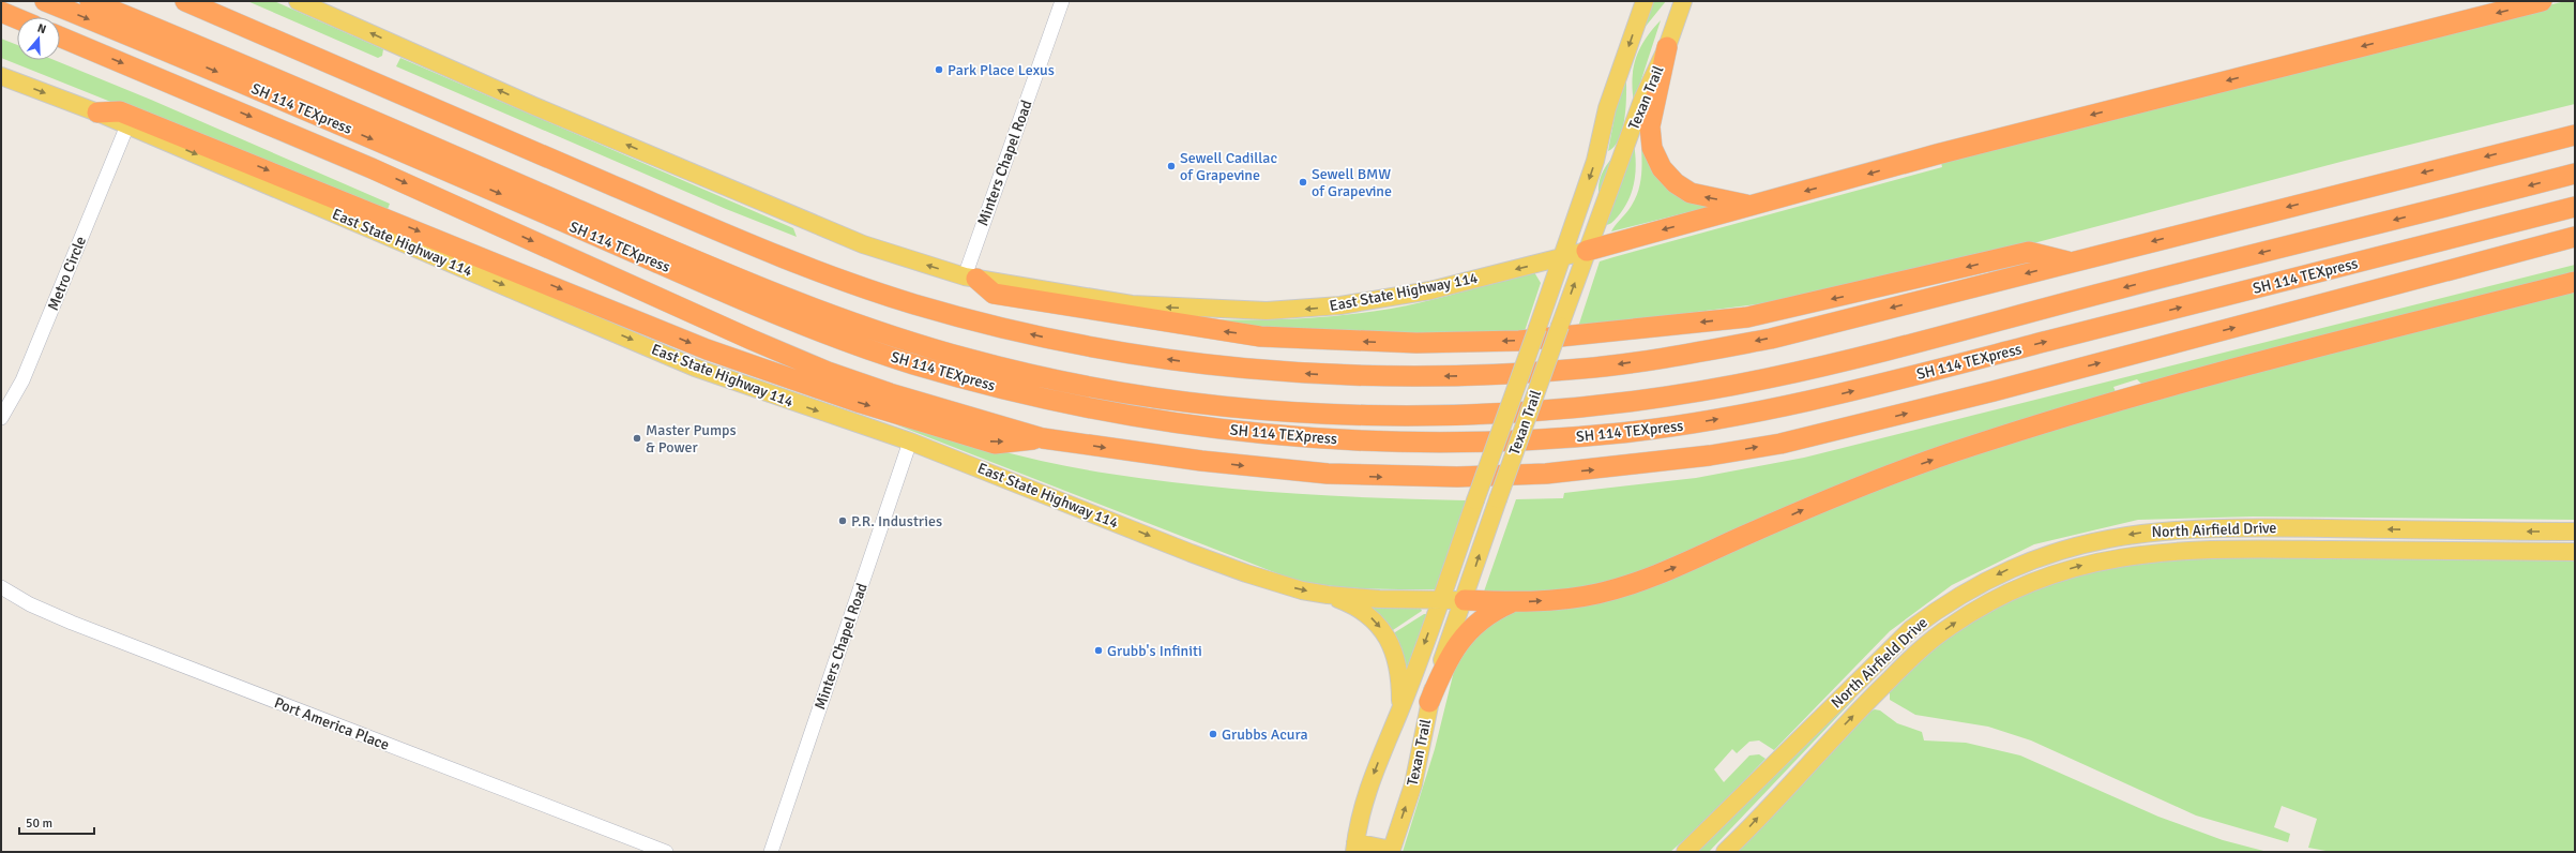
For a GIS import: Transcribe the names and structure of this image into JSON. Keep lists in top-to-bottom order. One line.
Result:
{"streets":{"highway":["SH 114 TEXpress"],"main road":["Texan Trail","East State Highway 114","North Airfield Drive"],"street":["Minters Chapel Road","Metro Circle","Port America Place"]},"crossings":[["Texan Trail","East State Highway 114"],["Minters Chapel Road","East State Highway 114"],["East State Highway 114","Metro Circle"]],"places":["Park Place Lexus","Sewell Cadillac of Grapevine","Sewell BMW of Grapevine","Master Pumps & Power","P.R. Industries","Grubb's Infiniti","Grubbs Acura"],"scale_bar":"50 m","north":"top"}
